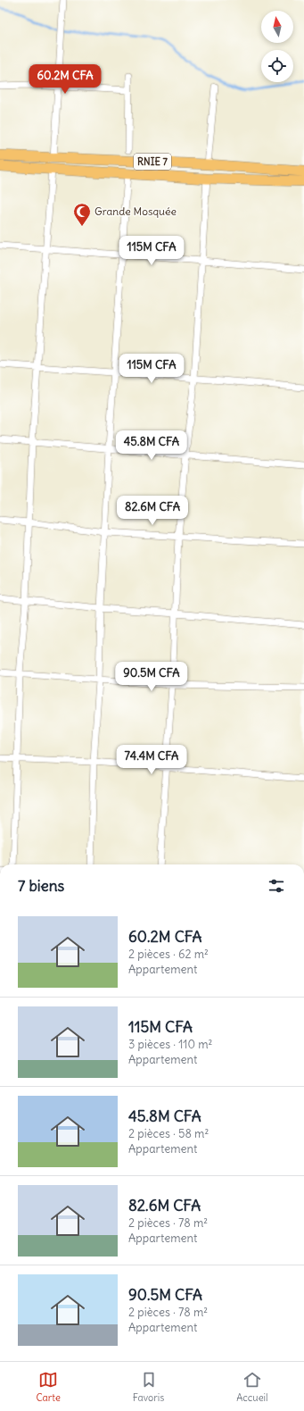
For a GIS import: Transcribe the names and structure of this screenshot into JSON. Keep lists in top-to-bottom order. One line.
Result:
{"streets":{"main road":["RNIE 7"]},"places":{"mosque":["Grande Mosquée"]},"north":"top","page":{"price":["60.2M CFA","115M CFA","115M CFA","45.8M CFA","82.6M CFA","90.5M CFA","74.4M CFA"],"heading":"7 biens","list":[{"name":"60.2M CFA","note":"2 pièces · 62 m² · Appartement"},{"name":"115M CFA","note":"3 pièces · 110 m² · Appartement"},{"name":"45.8M CFA","note":"2 pièces · 58 m² · Appartement"},{"name":"82.6M CFA","note":"2 pièces · 78 m² · Appartement"},{"name":"90.5M CFA","note":"2 pièces · 78 m² · Appartement"}],"tabs":["Carte","Favoris","Accueil"]}}
